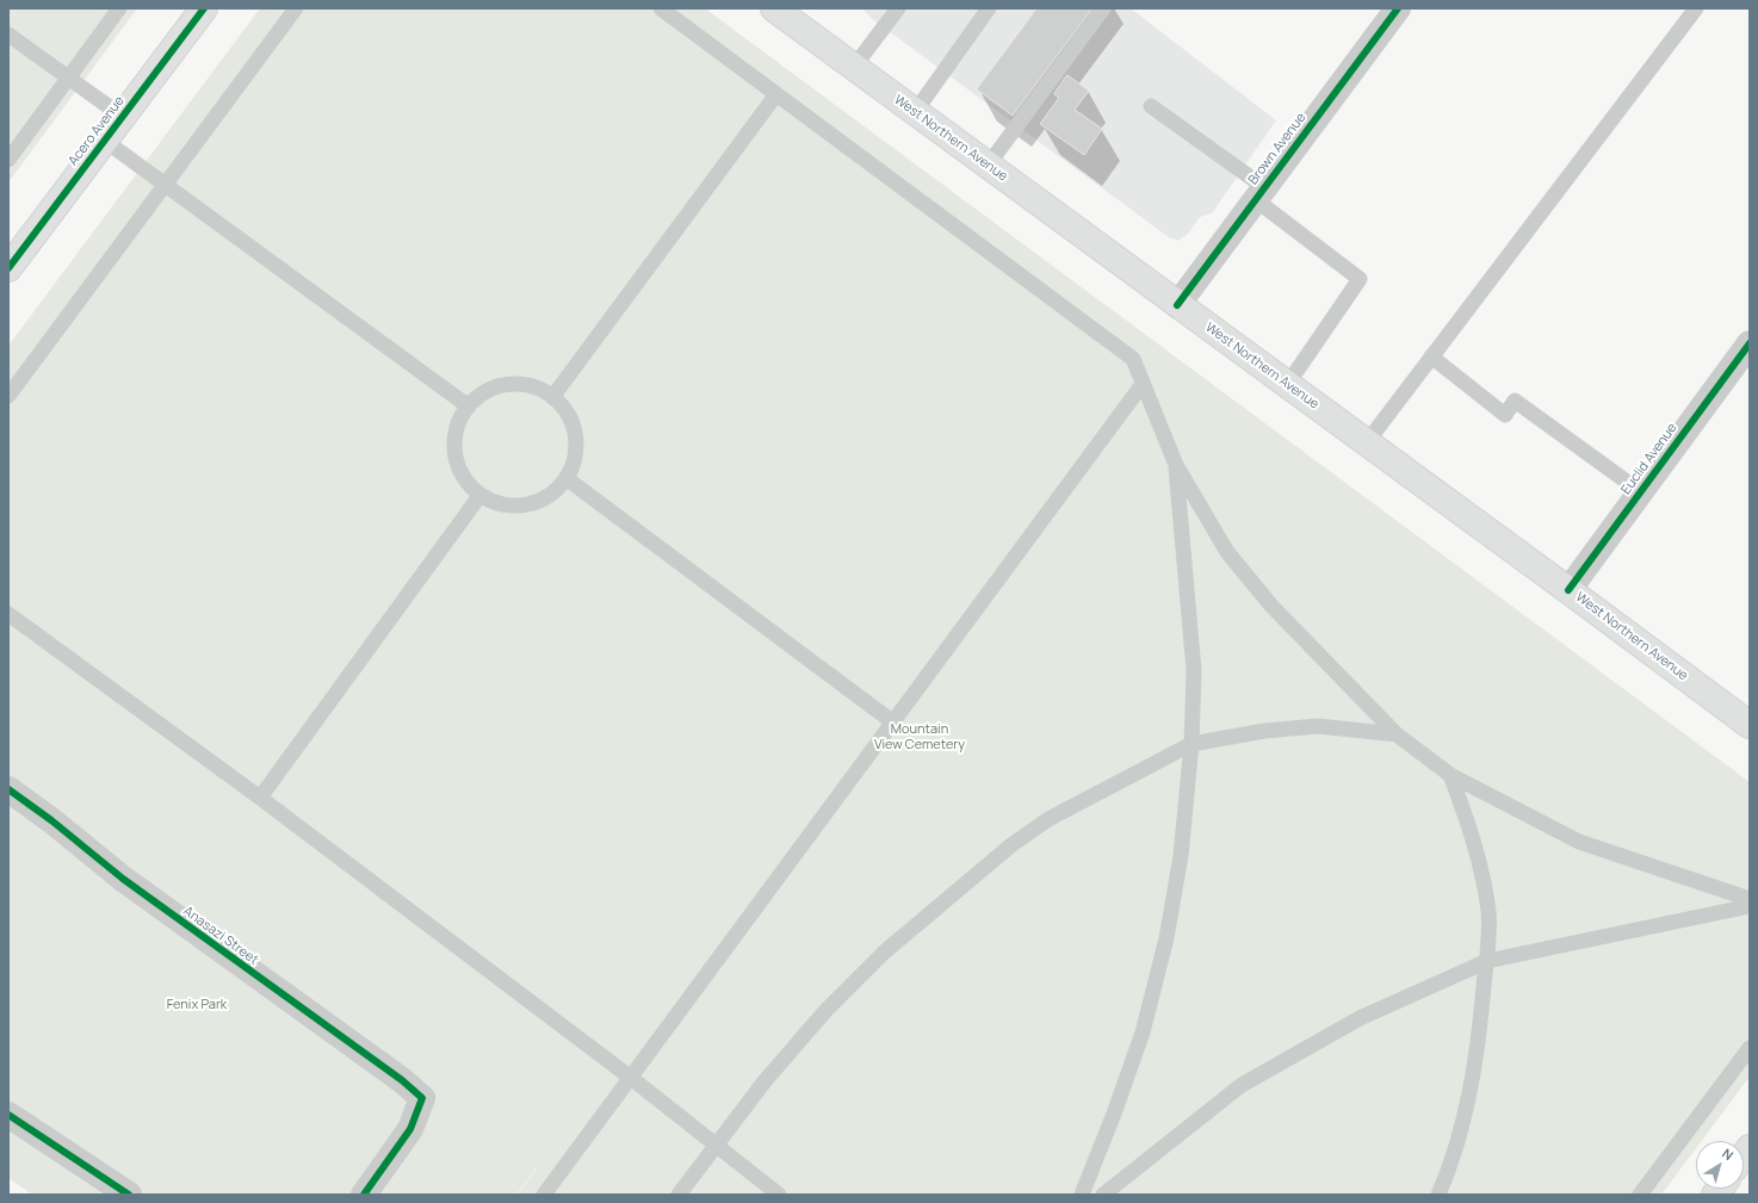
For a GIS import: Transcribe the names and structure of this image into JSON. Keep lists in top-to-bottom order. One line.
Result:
{"streets":{"main road":["Acero Avenue","West Northern Avenue"],"street":["Brown Avenue","Euclid Avenue","Anasazi Street"]},"crossings":[["West Northern Avenue","Brown Avenue"],["West Northern Avenue","Euclid Avenue"]],"parks":["Mountain View Cemetery","Fenix Park"],"north":"top right"}
